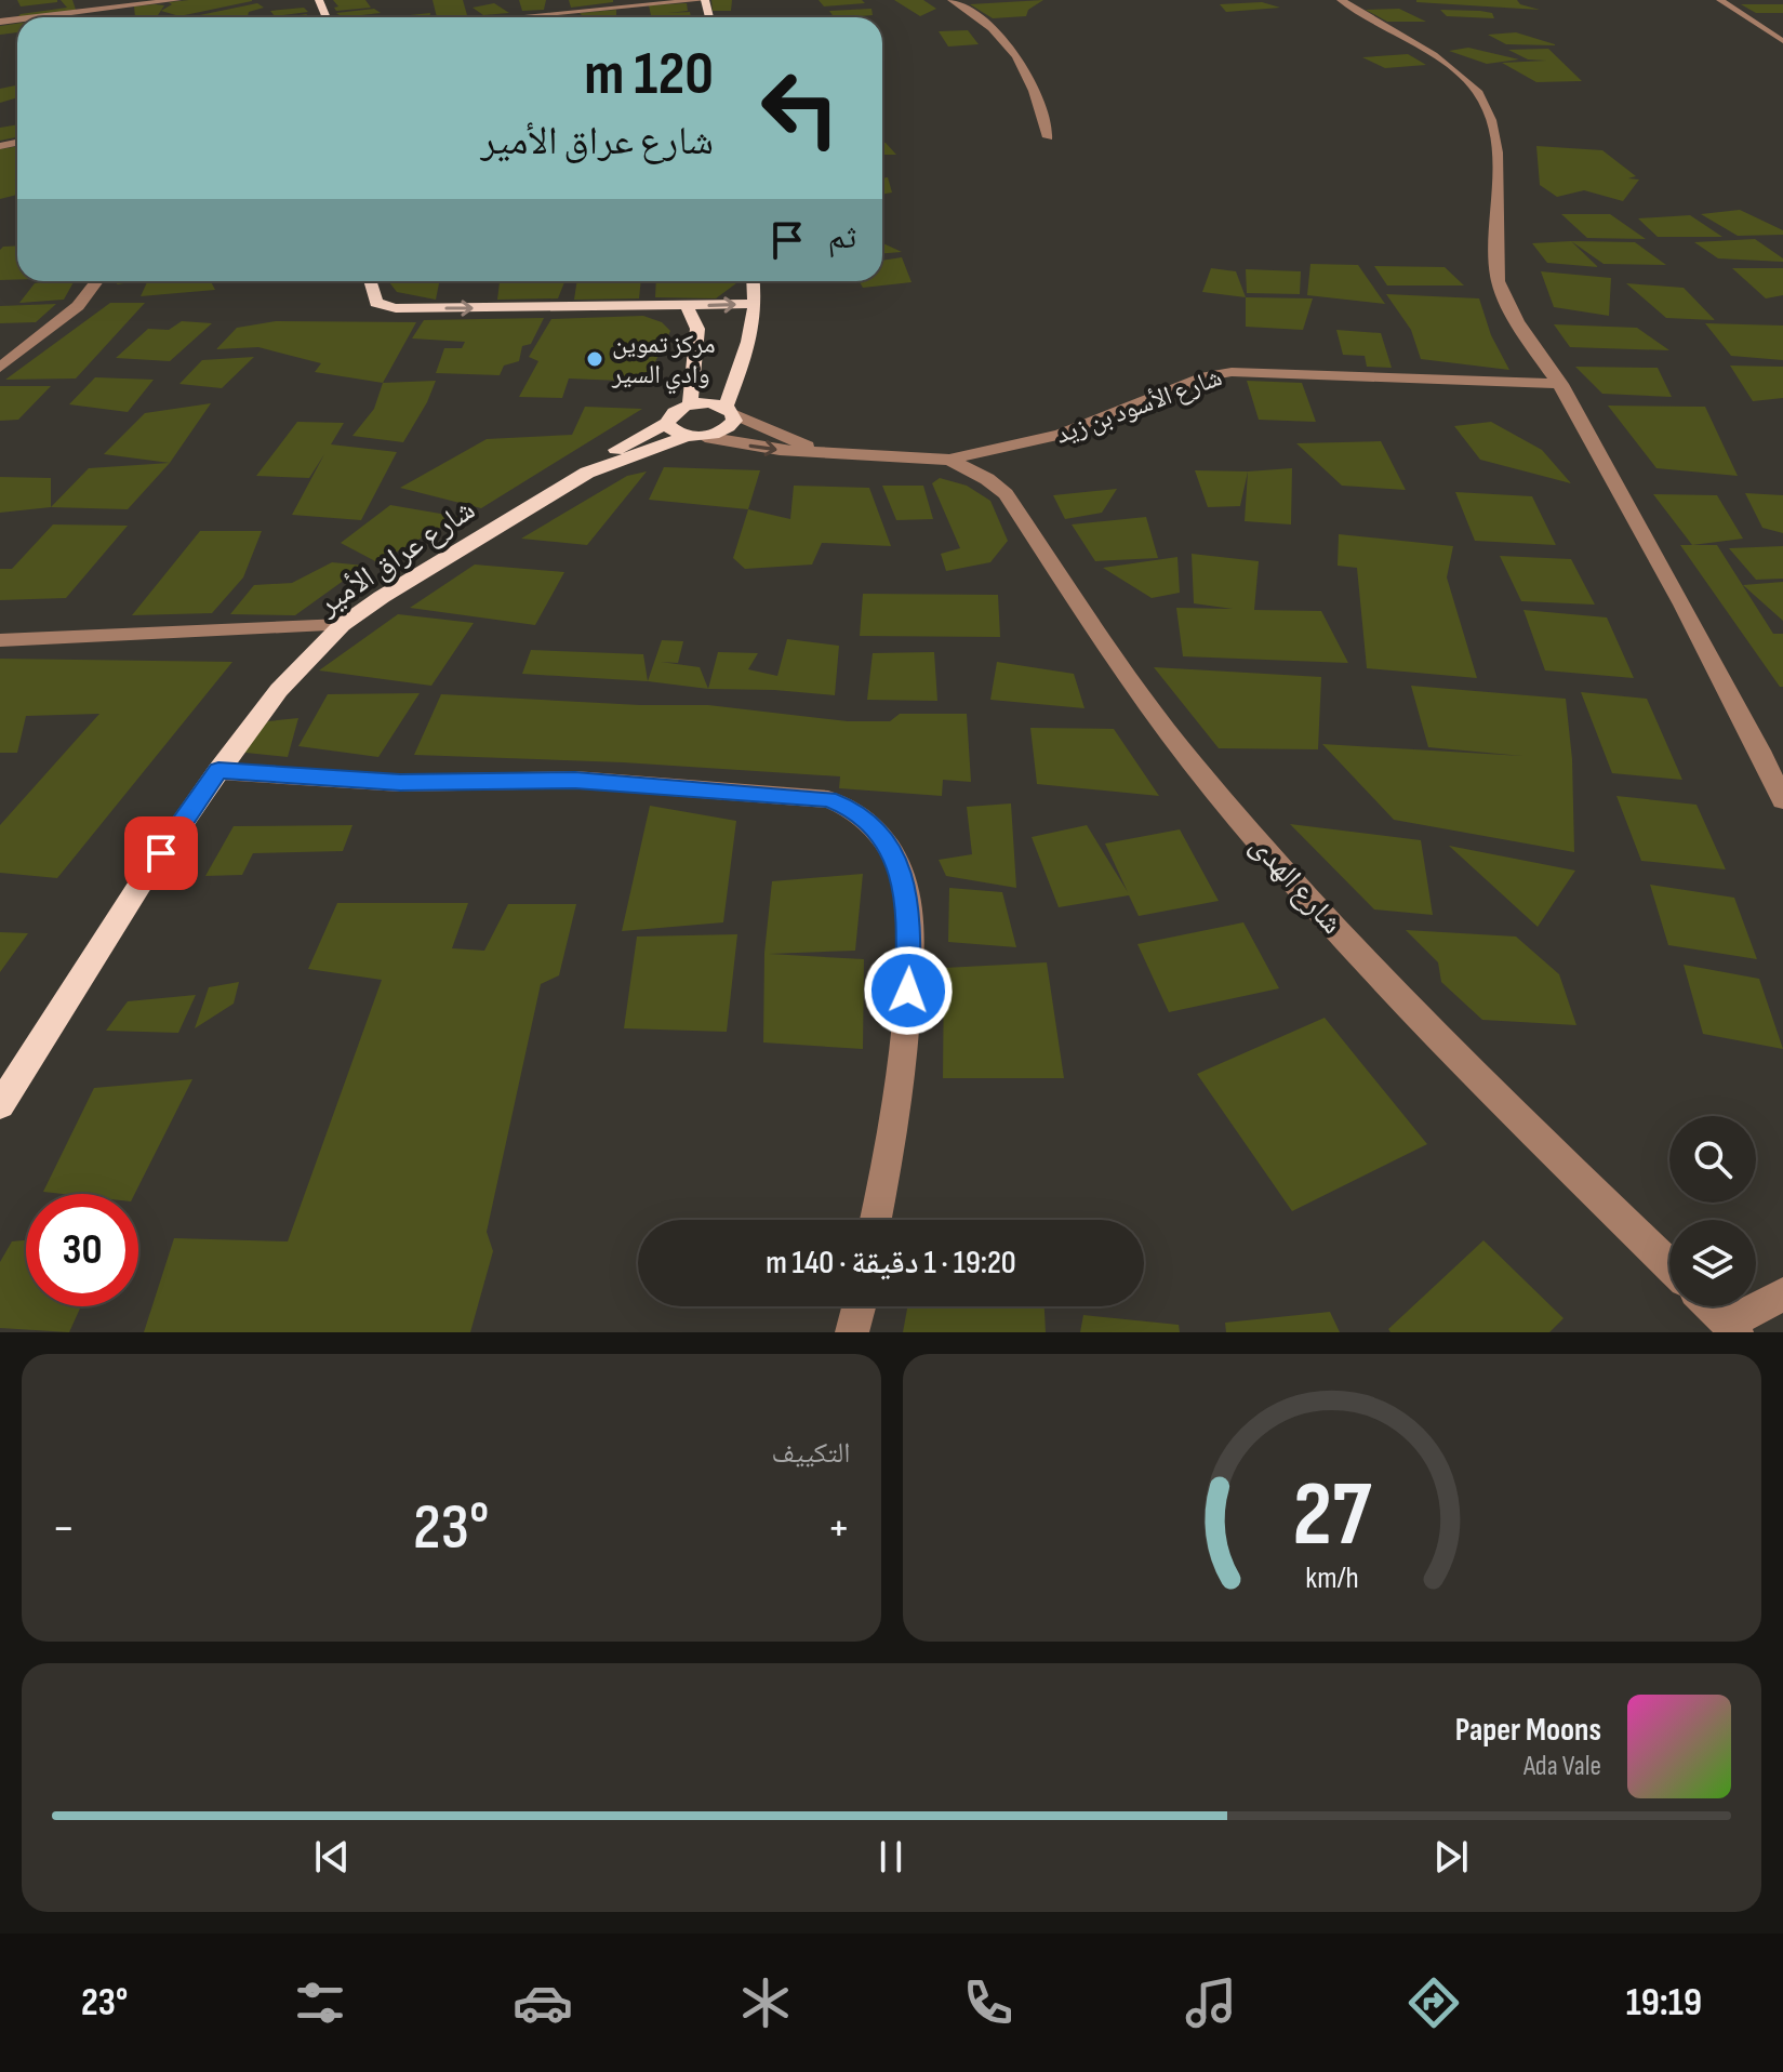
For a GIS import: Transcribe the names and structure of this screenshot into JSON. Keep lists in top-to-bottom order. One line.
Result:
{"streets":{"main road":["شارع عراق الأمير"],"street":["شارع الأسود بن زيد","شارع الهدى"]},"crossings":[["شارع الأسود بن زيد","شارع عراق الأمير"],["شارع الأسود بن زيد","شارع الهدى"]],"places":["مركز تموين وادي السير"],"page":{"turn":["120 m","شارع عراق الأمير"],"then":"ثم","limit":"30","trip":"19:20 · 1 دقيقة · 140 m","tile":"التكييف","heat":["−","23°","+"],"song":["Paper Moons","Ada Vale"],"tabs":["19:19","23°"],"gauge":["27","km/h"]}}
